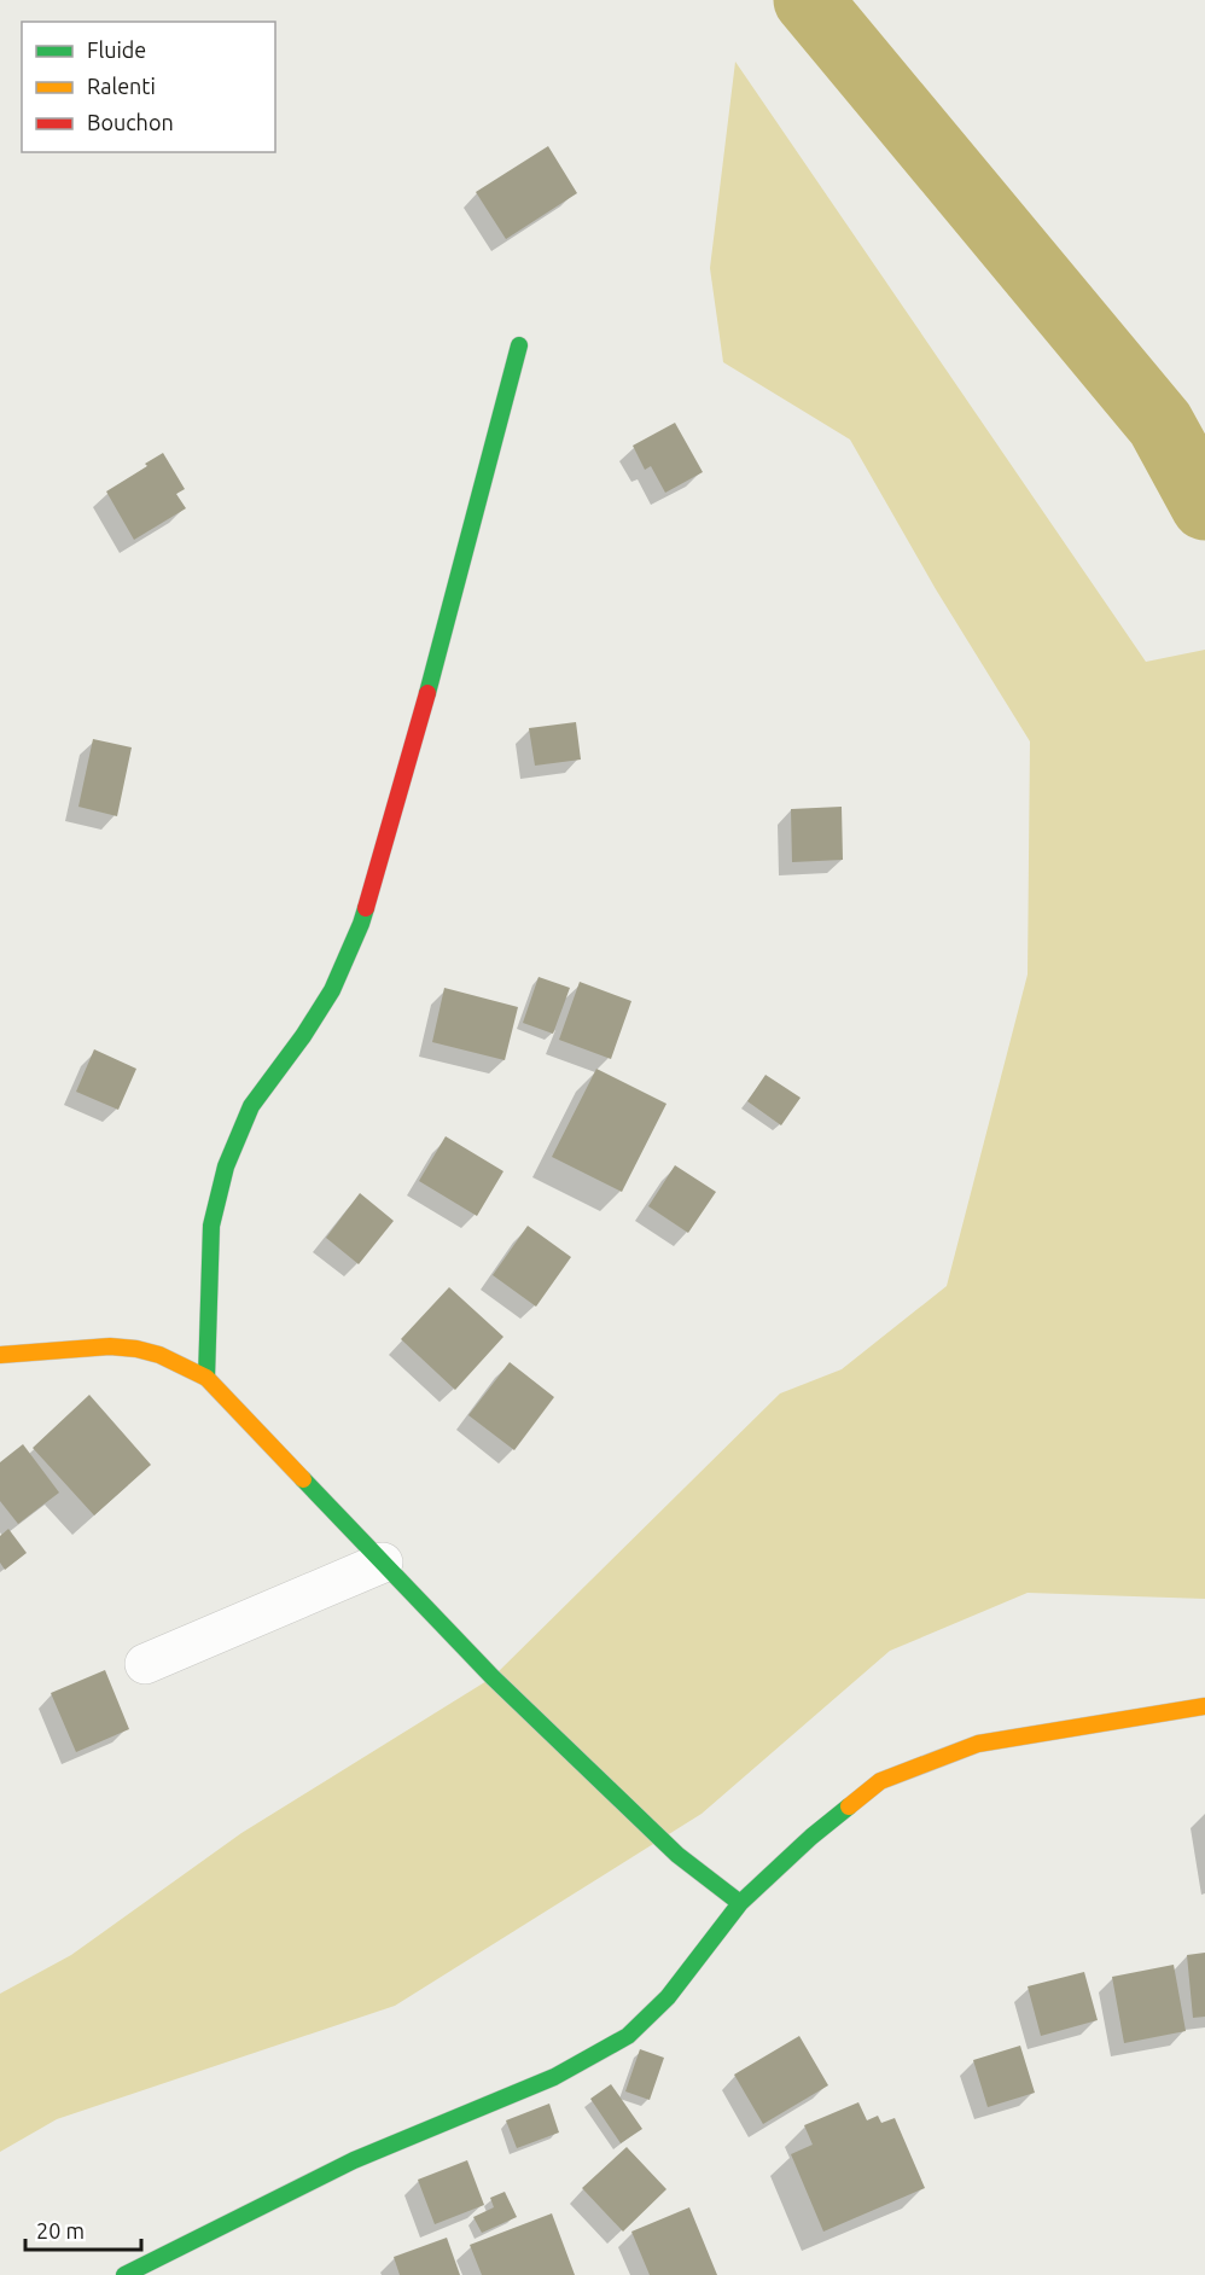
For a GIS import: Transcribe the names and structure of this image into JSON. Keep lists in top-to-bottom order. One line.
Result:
{"legend":["Fluide","Ralenti","Bouchon"],"scale_bar":"20 m"}
